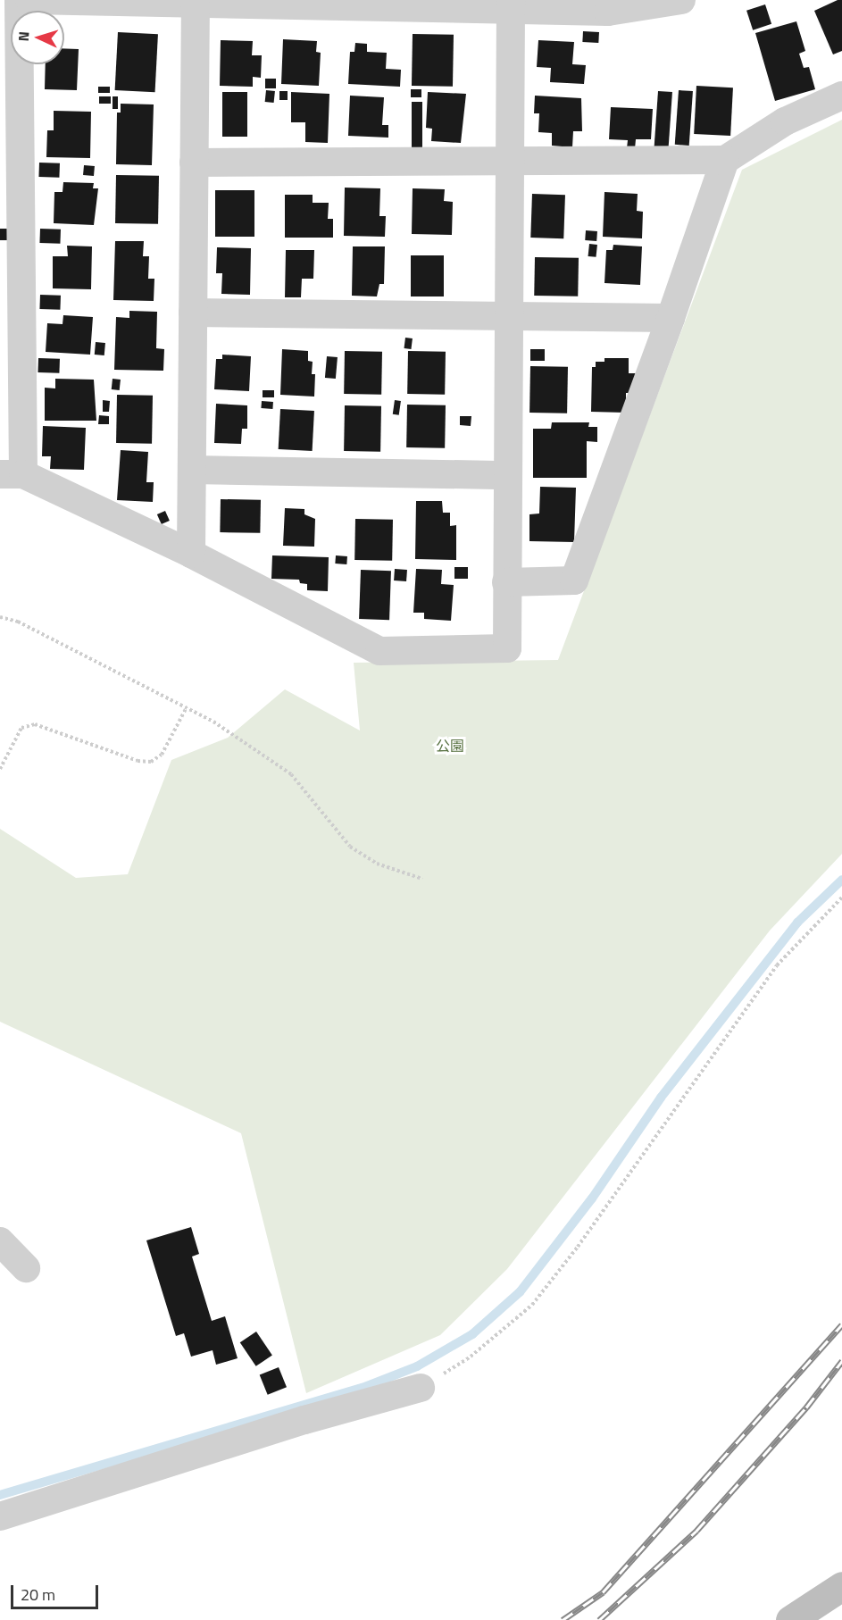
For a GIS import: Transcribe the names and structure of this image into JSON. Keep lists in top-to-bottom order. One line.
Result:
{"parks":["公園"],"scale_bar":"20 m","north":"left"}
